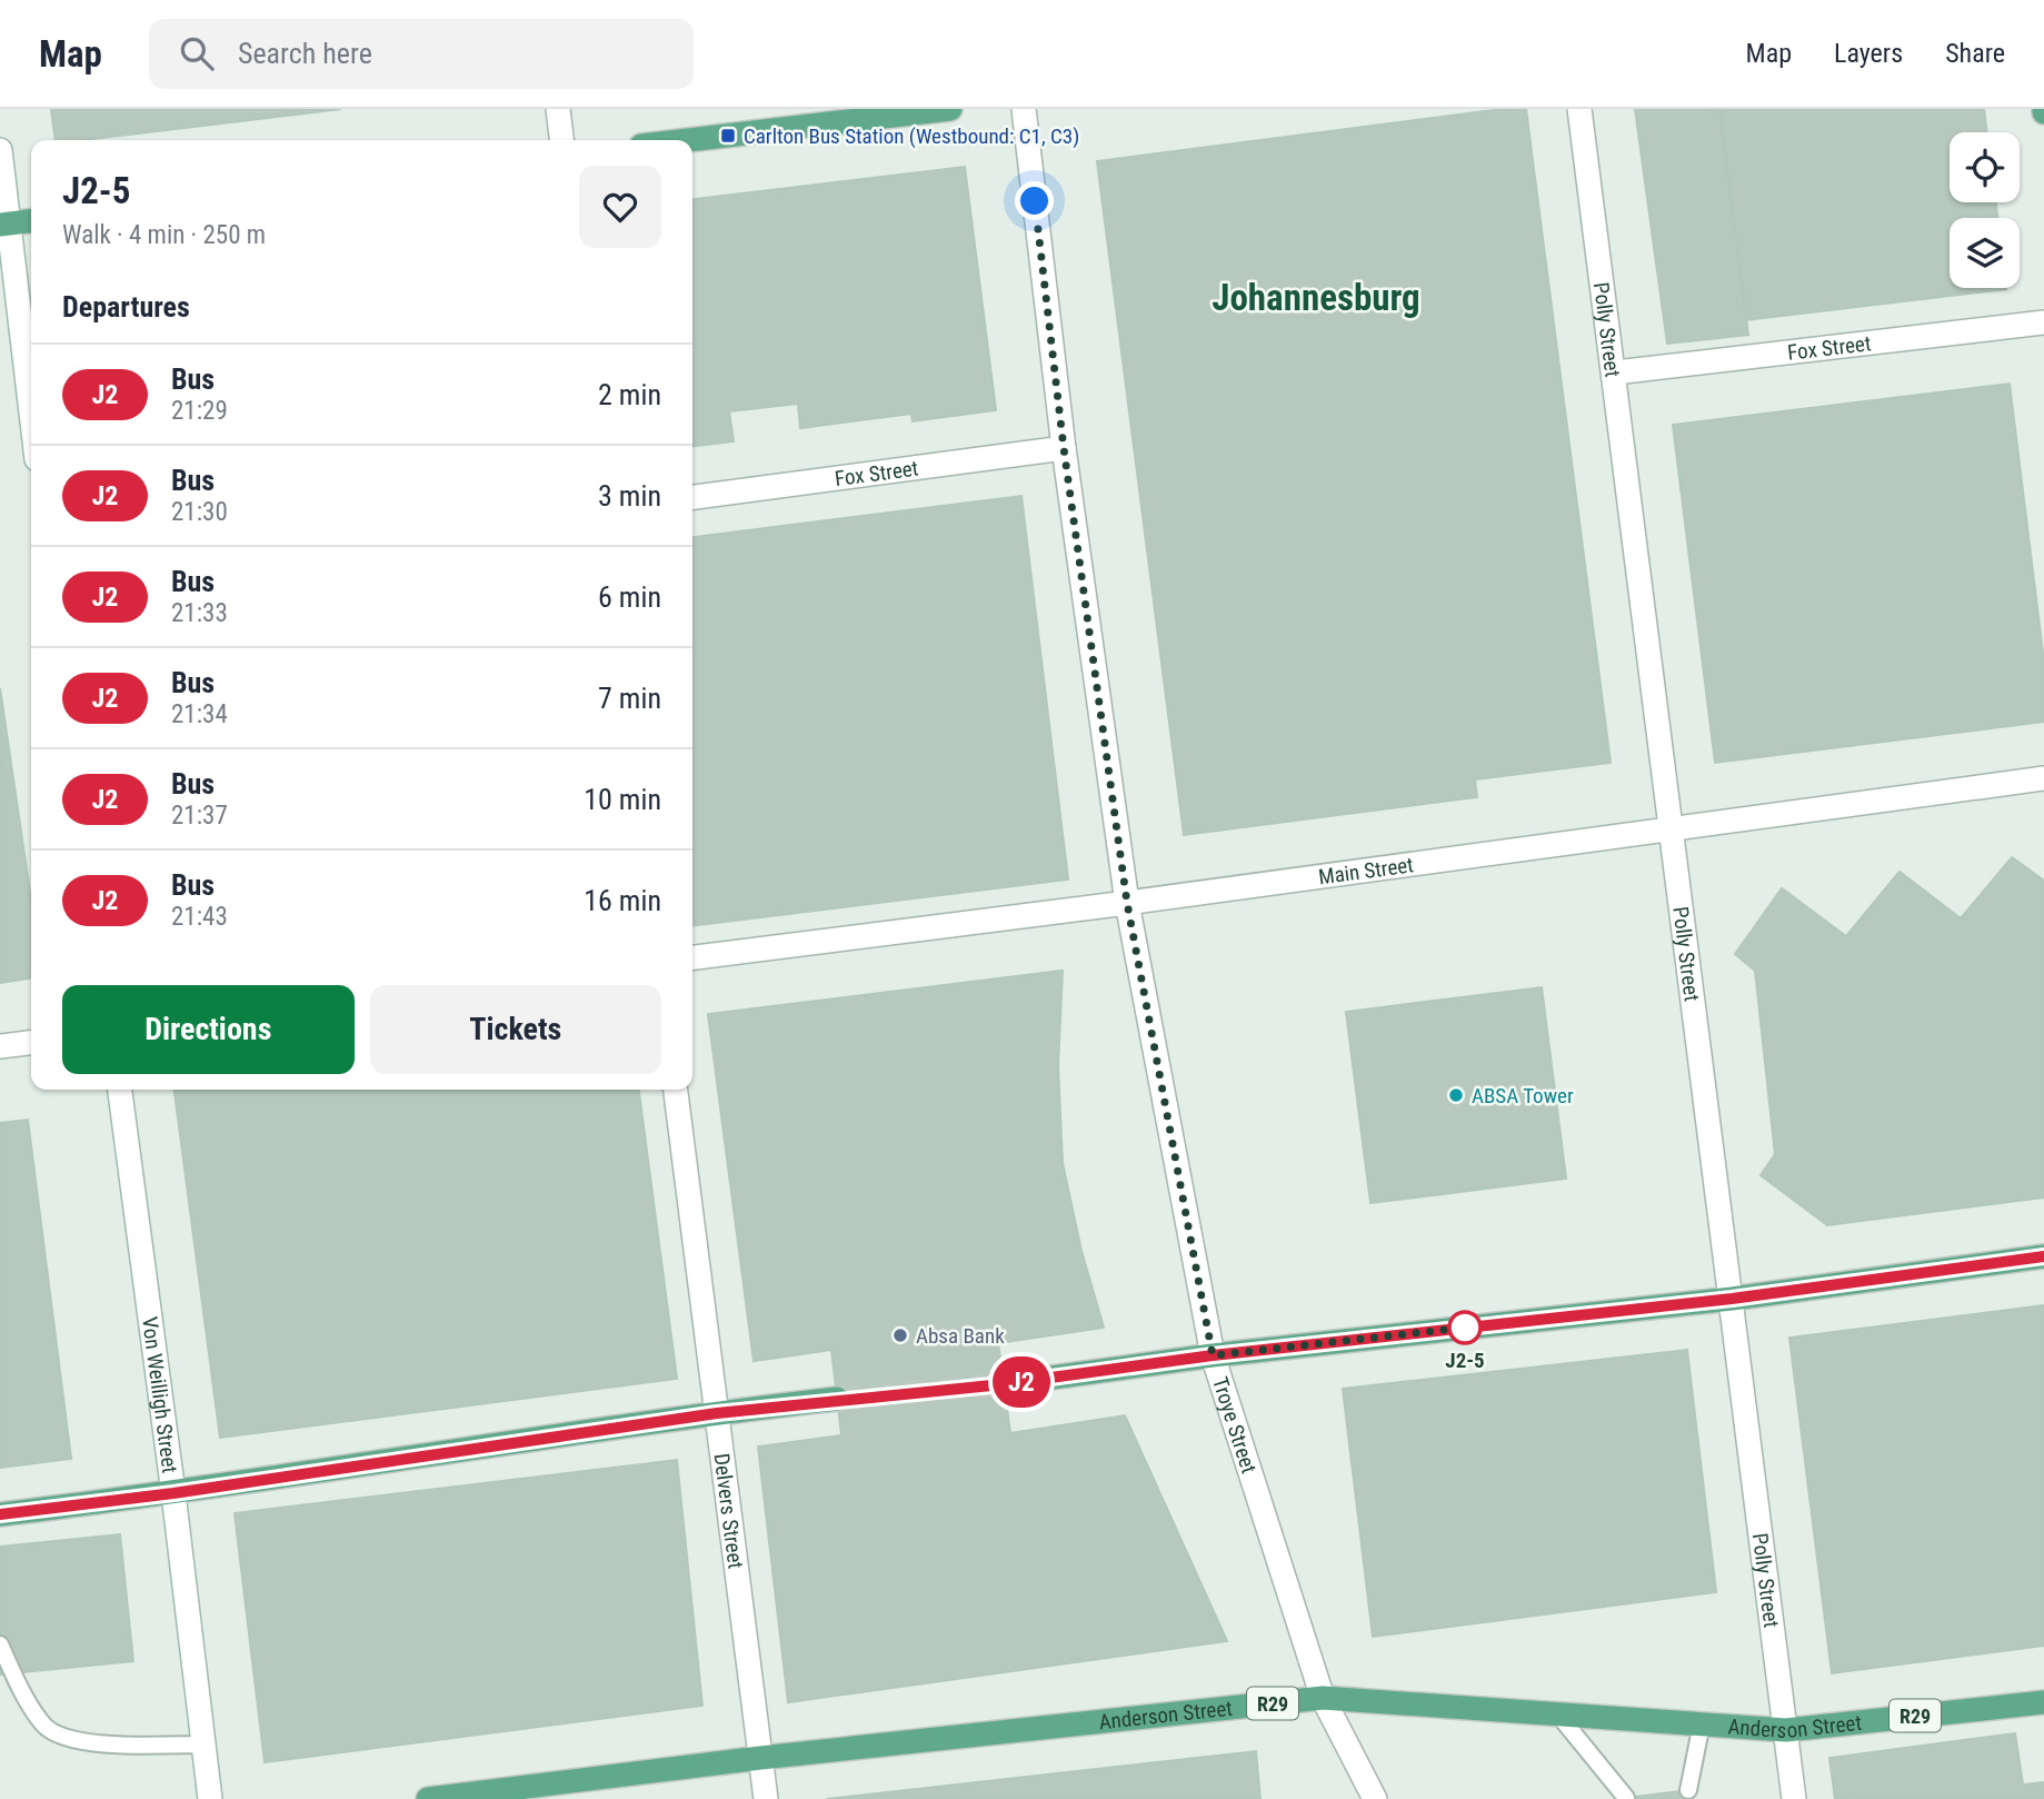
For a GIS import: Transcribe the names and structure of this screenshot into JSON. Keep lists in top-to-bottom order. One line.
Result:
{"streets":{"main road":["R29","Anderson Street"],"street":["Polly Street","Fox Street","Main Street","Von Weilligh Street","Troye Street","Delvers Street"]},"crossings":[["Polly Street","Fox Street"],["Polly Street","Main Street"],["Polly Street","Anderson Street"],["Fox Street","Troye Street"],["Main Street","Troye Street"],["Troye Street","Anderson Street"],["Delvers Street","Anderson Street"]],"districts":["Johannesburg"],"places":{"transit":["Carlton Bus Station (Westbound: C1, C3)"],"other":["ABSA Tower","J2-5","Absa Bank"]},"lines":["bus line J2"],"page":{"header":"Map","search":"Search here","nav":["Map","Layers","Share"],"on_map":"J2","heading":[["J2-5","Walk · 4 min · 250 m"],"Departures"],"list":[{"mark":"J2","name":"Bus","note":"21:29","value":"2 min"},{"mark":"J2","name":"Bus","note":"21:30","value":"3 min"},{"mark":"J2","name":"Bus","note":"21:33","value":"6 min"},{"mark":"J2","name":"Bus","note":"21:34","value":"7 min"},{"mark":"J2","name":"Bus","note":"21:37","value":"10 min"},{"mark":"J2","name":"Bus","note":"21:43","value":"16 min"}],"buttons":["Directions","Tickets"]}}
